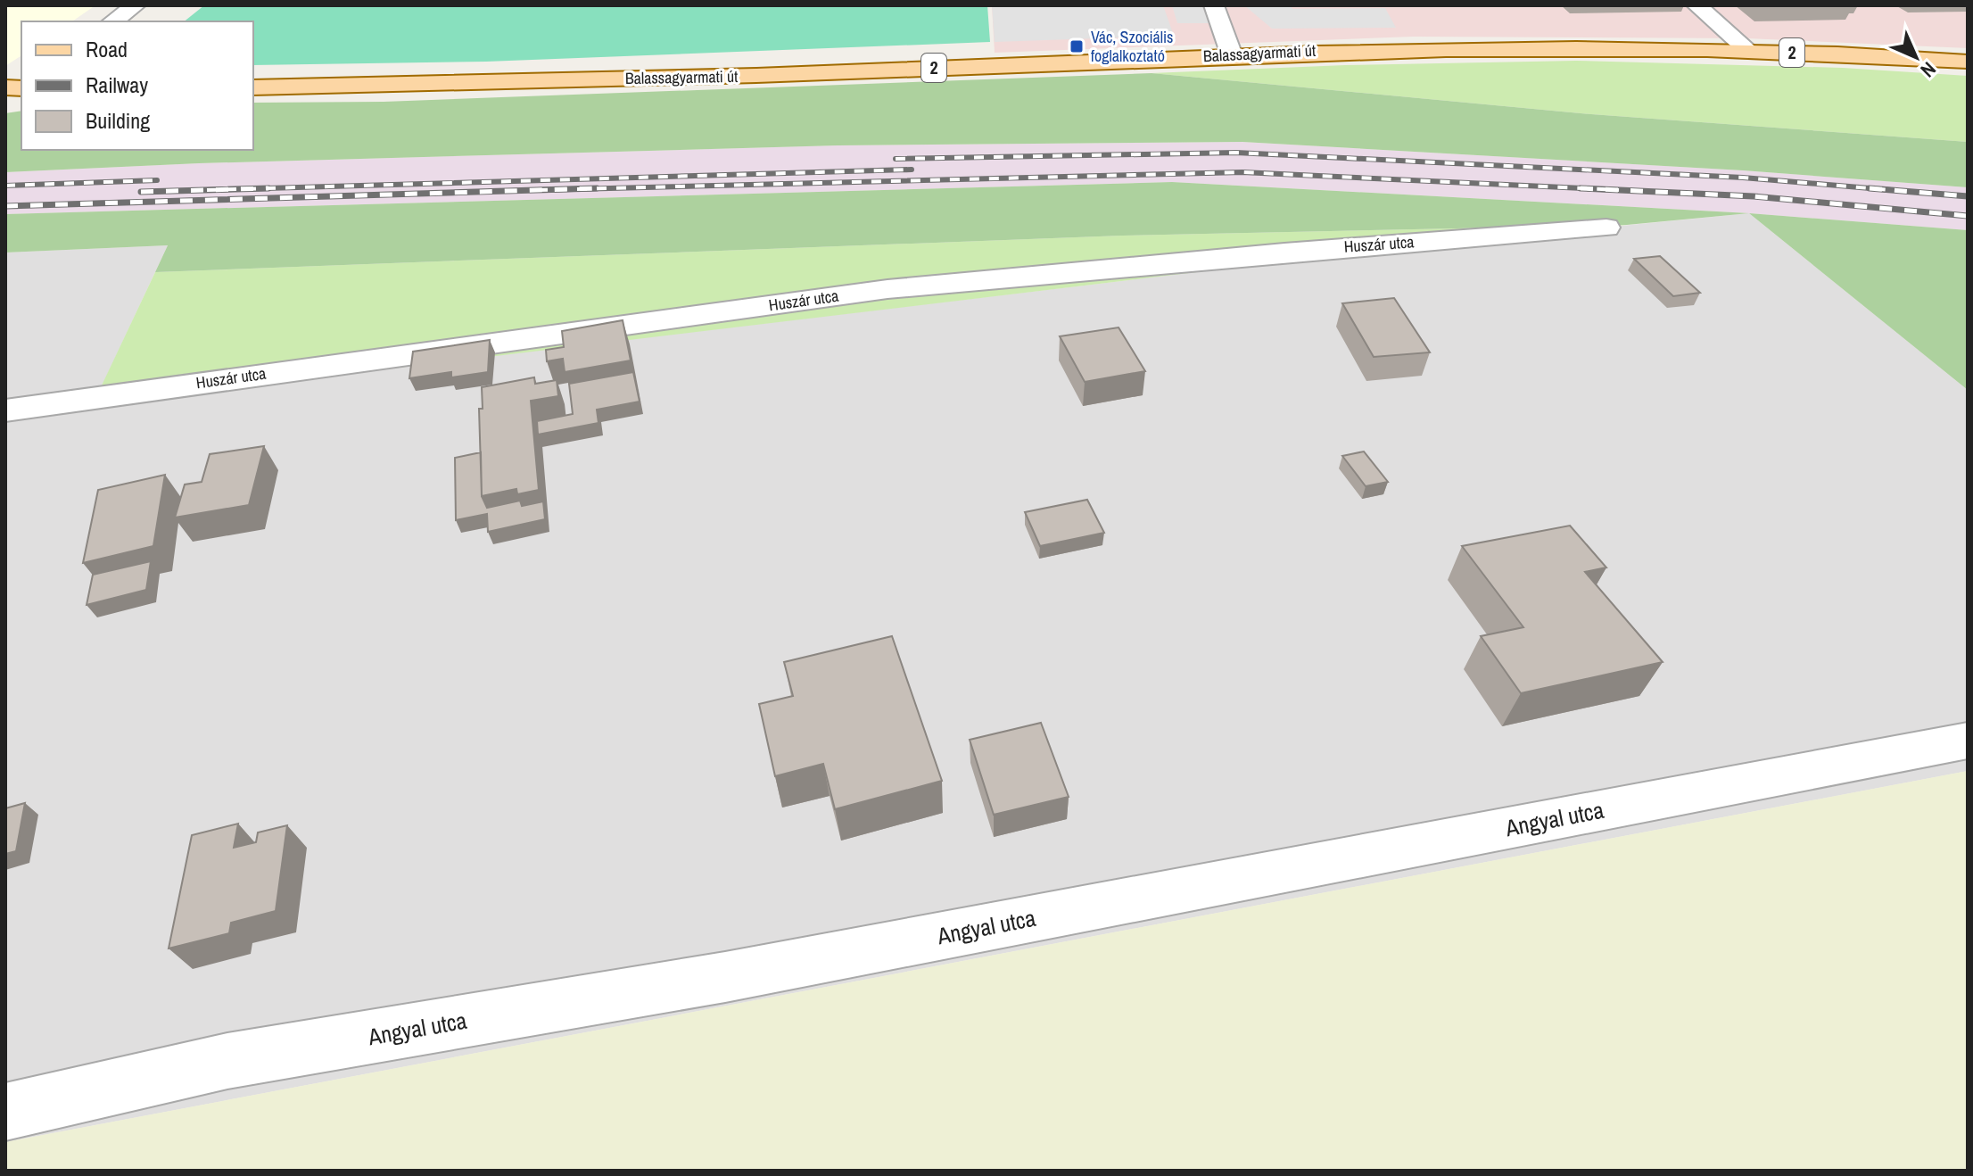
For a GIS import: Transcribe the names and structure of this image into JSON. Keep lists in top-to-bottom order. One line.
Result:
{"streets":{"main road":["2","Balassagyarmati út"],"street":["Huszár utca","Angyal utca"]},"places":{"transit":["Vác, Szociális foglalkoztató"]},"legend":["Road","Railway","Building"],"north":"bottom right"}
